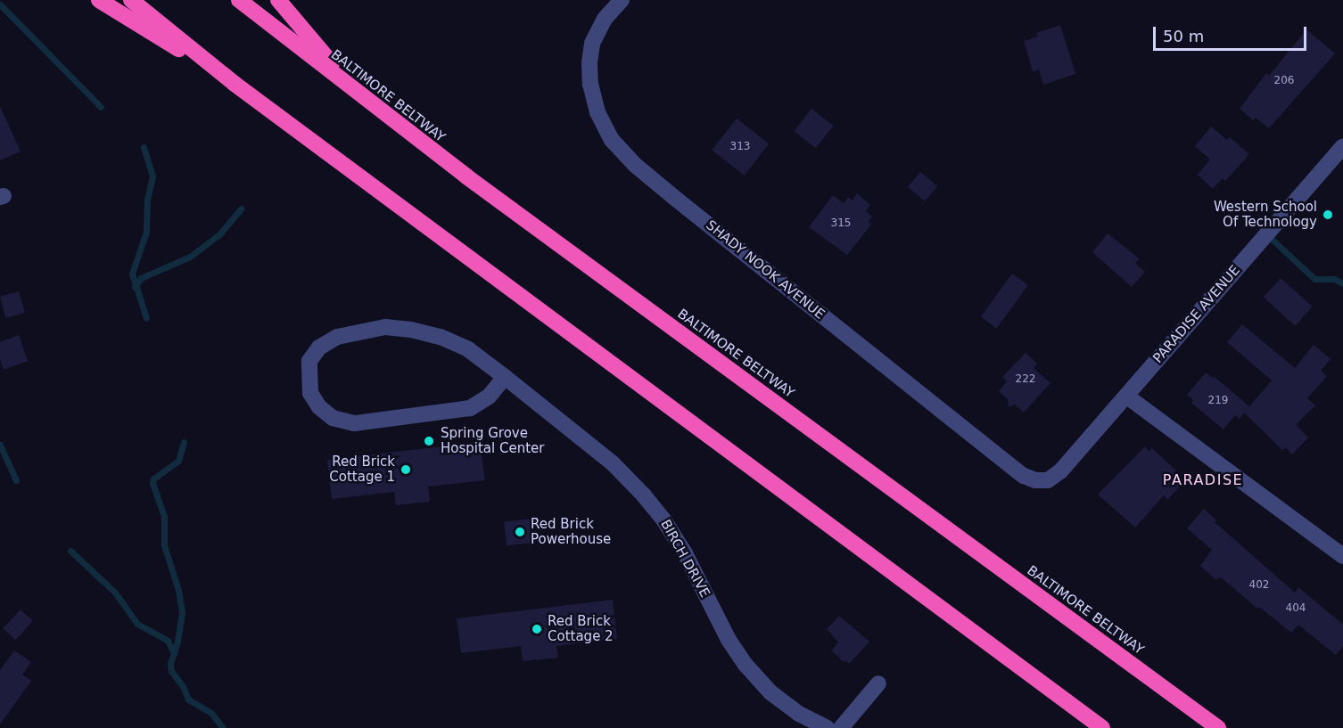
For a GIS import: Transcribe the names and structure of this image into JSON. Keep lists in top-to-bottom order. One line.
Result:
{"streets":{"highway":["BALTIMORE BELTWAY"],"street":["SHADY NOOK AVENUE","PARADISE AVENUE","BIRCH DRIVE"]},"crossings":[["SHADY NOOK AVENUE","PARADISE AVENUE"]],"districts":["PARADISE"],"places":["Western School Of Technology","Spring Grove Hospital Center","Red Brick Cottage 1","Red Brick Powerhouse","Red Brick Cottage 2"],"house_numbers":["206","313","315","222","219","402","404"],"scale_bar":"50 m"}
